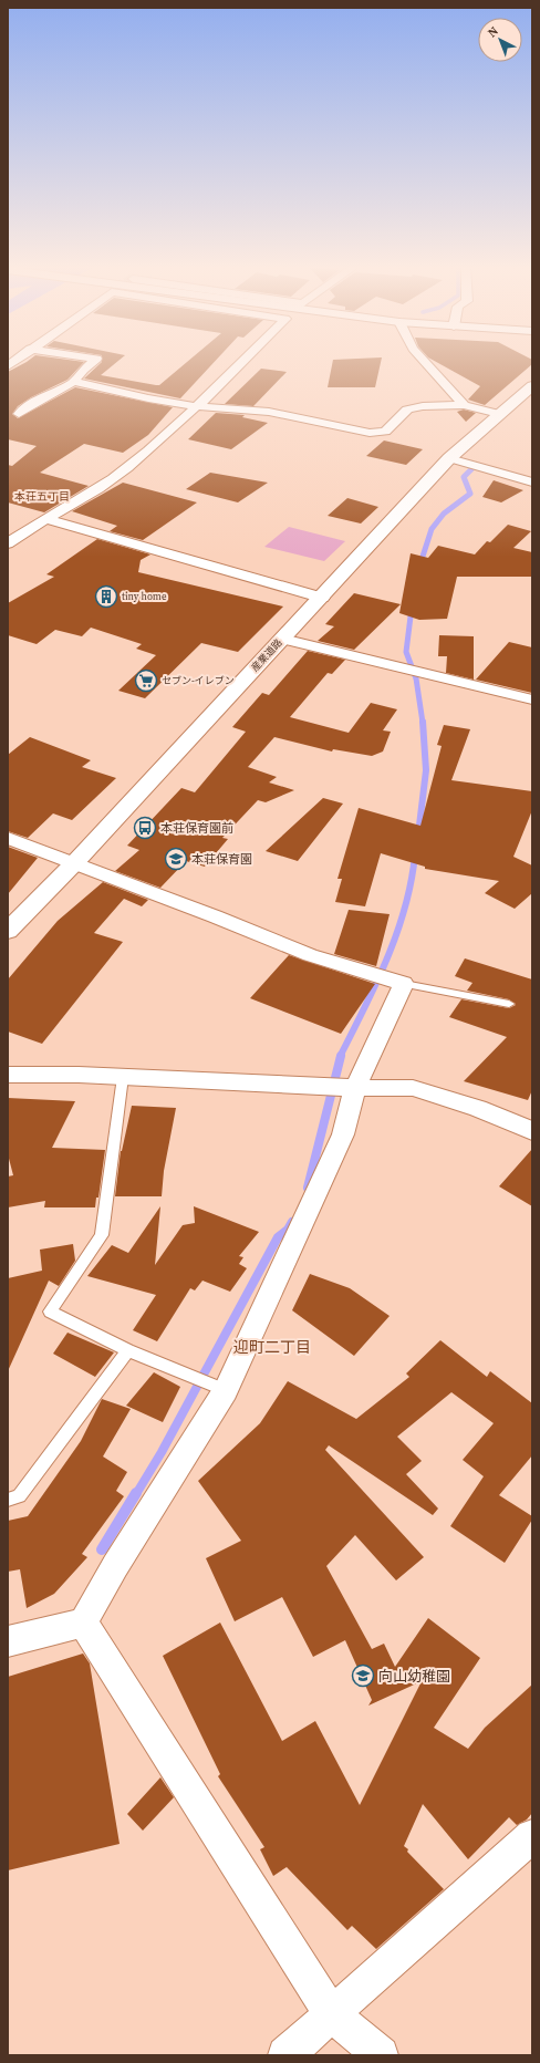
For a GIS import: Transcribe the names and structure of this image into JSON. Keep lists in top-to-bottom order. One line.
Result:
{"streets":{"main road":["産業道路"]},"districts":["本荘五丁目","迎町二丁目"],"places":{"building":["tiny home"],"supermarket":["セブン-イレブン"],"bus stop":["本荘保育園前"],"school or university":["本荘保育園","向山幼稚園"]},"north":"top left"}
